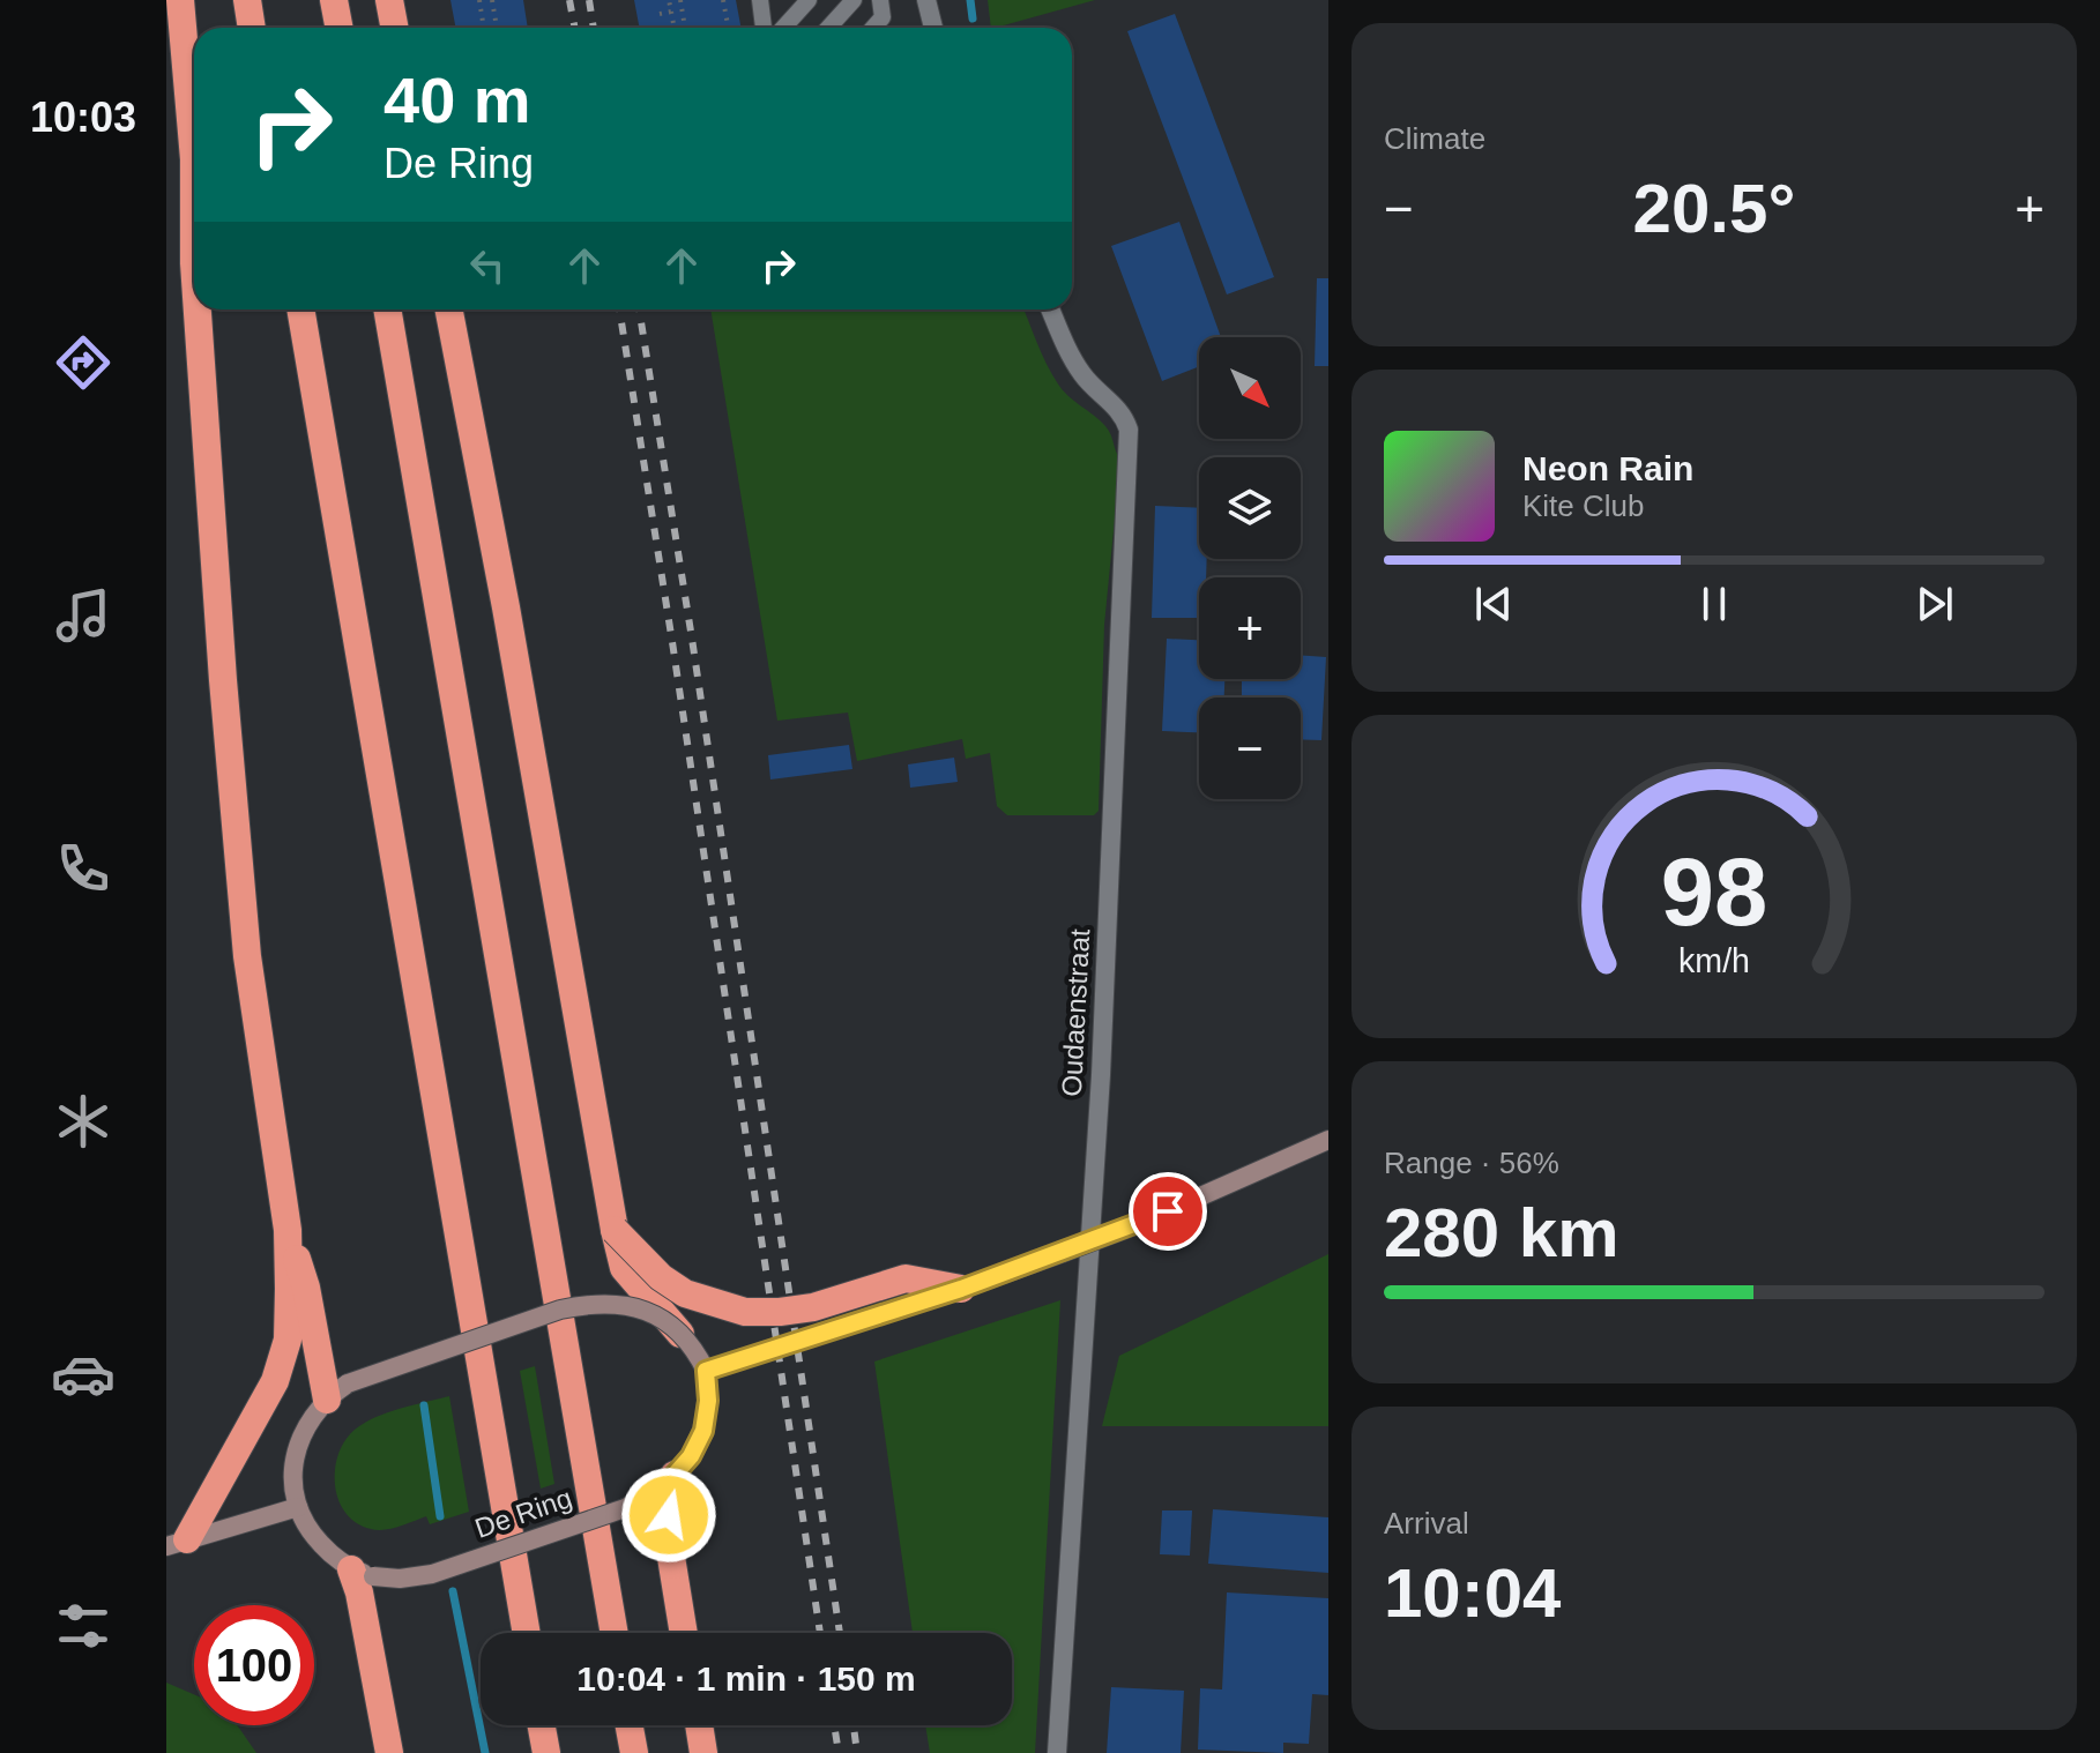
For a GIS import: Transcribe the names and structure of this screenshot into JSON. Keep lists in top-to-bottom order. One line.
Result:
{"streets":{"main road":["De Ring"],"street":["Oudaenstraat"]},"north":"bottom right","page":{"tabs":"10:03","tile":["Climate",["Range · 56%","280 km"],["Arrival","10:04"]],"turn":["40 m","De Ring"],"heat":["−","20.5°","+"],"map_buttons":["+","−"],"song":["Neon Rain","Kite Club"],"limit":"100","trip":"10:04 · 1 min · 150 m","gauge":["98","km/h"]}}
